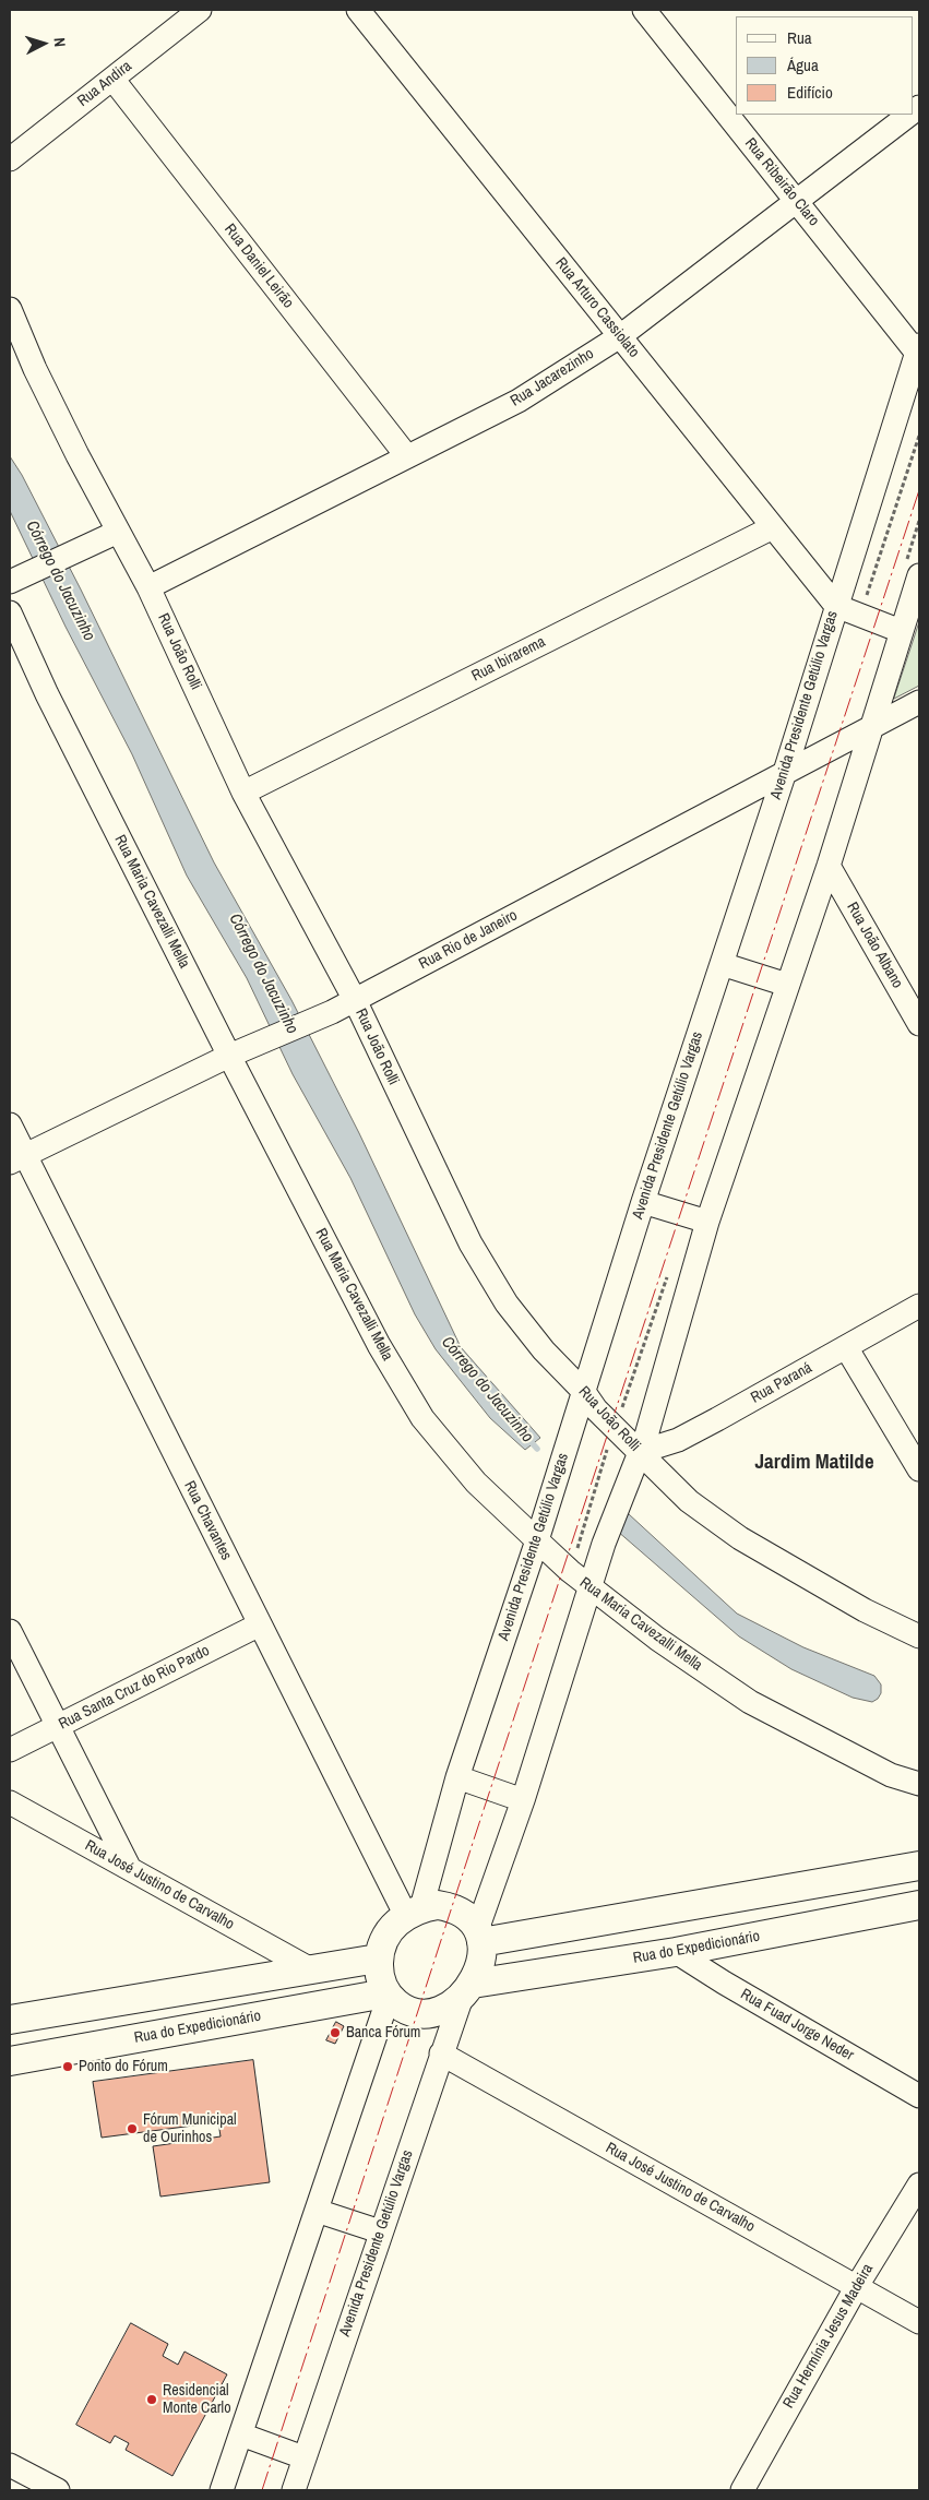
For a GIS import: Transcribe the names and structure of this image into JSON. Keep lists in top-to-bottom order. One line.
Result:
{"streets":{"main road":["Rua do Expedicionário"],"street":["Rua Andira","Rua Ribeirão Claro","Rua Daniel Leirão","Rua Arturo Cassiolato","Rua Jacarezinho","Rua João Rolli","Rua Ibirarema","Avenida Presidente Getúlio Vargas","Rua Maria Cavezalli Mella","Rua Rio de Janeiro","Rua João Albano","Rua Paraná","Rua Chavantes","Rua Santa Cruz do Rio Pardo","Rua José Justino de Carvalho","Rua Fuad Jorge Neder","Rua Hermínia Jesus Madeira"]},"crossings":[["Rua Andira","Rua Daniel Leirão"],["Rua Ribeirão Claro","Rua Jacarezinho"],["Rua Ribeirão Claro","Avenida Presidente Getúlio Vargas"],["Rua Daniel Leirão","Rua Jacarezinho"],["Rua Arturo Cassiolato","Rua Jacarezinho"],["Rua Arturo Cassiolato","Rua Ibirarema"],["Rua Arturo Cassiolato","Avenida Presidente Getúlio Vargas"],["Rua Jacarezinho","Rua João Rolli"],["Rua João Rolli","Rua Ibirarema"],["Rua João Rolli","Avenida Presidente Getúlio Vargas"],["Rua João Rolli","Rua Rio de Janeiro"],["Rua João Rolli","Rua Paraná"],["Avenida Presidente Getúlio Vargas","Rua Maria Cavezalli Mella"],["Avenida Presidente Getúlio Vargas","Rua Rio de Janeiro"],["Avenida Presidente Getúlio Vargas","Rua Chavantes"],["Avenida Presidente Getúlio Vargas","Rua José Justino de Carvalho"],["Avenida Presidente Getúlio Vargas","Rua do Expedicionário"],["Rua Maria Cavezalli Mella","Rua Rio de Janeiro"],["Rua Rio de Janeiro","Rua Chavantes"],["Rua Chavantes","Rua Santa Cruz do Rio Pardo"],["Rua Chavantes","Rua do Expedicionário"],["Rua José Justino de Carvalho","Rua Hermínia Jesus Madeira"],["Rua do Expedicionário","Rua Fuad Jorge Neder"]],"districts":["Jardim Matilde"],"water":["Córrego do Jacuzinho"],"places":["Banca Fórum","Ponto do Fórum","Fórum Municipal de Ourinhos","Residencial Monte Carlo"],"legend":["Rua","Água","Edifício"],"north":"right"}
